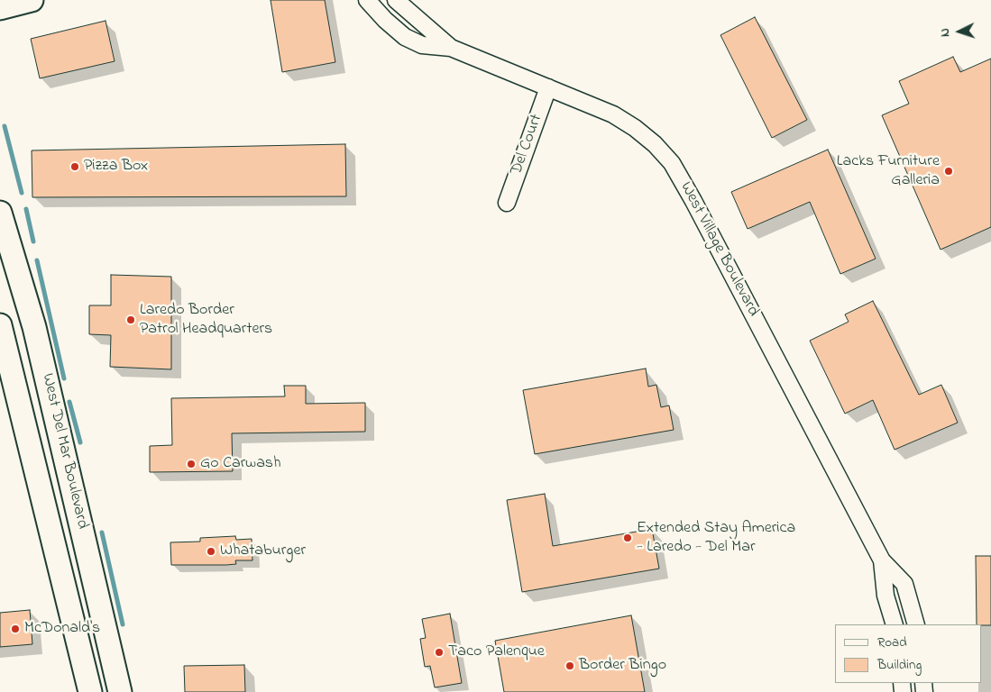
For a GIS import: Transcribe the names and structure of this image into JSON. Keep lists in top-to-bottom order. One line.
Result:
{"streets":{"main road":["West Del Mar Boulevard"],"street":["Del Court","West Village Boulevard"]},"crossings":[["Del Court","West Village Boulevard"]],"places":["Pizza Box","Lacks Furniture Galleria","Laredo Border Patrol Headquarters","Go Carwash","Extended Stay America - Laredo - Del Mar","Whataburger","McDonald's","Taco Palenque","Border Bingo"],"legend":["Road","Building"],"north":"left"}
